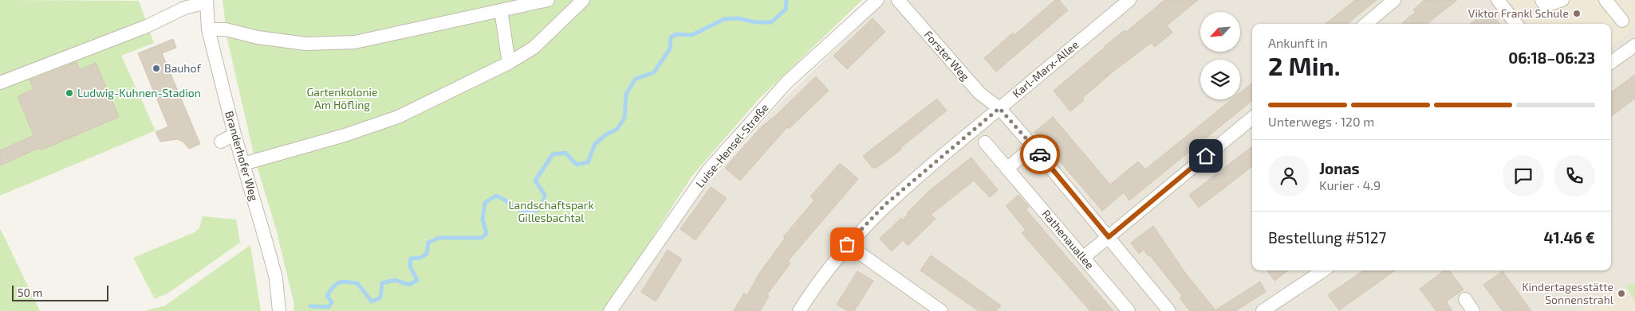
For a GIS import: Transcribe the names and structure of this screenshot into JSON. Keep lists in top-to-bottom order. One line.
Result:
{"streets":{"street":["Forster Weg","Karl-Marx-Allee","Luise-Hensel-Straße","Branderhofer Weg","Rathenauallee"]},"crossings":[["Forster Weg","Karl-Marx-Allee"]],"parks":["Gartenkolonie Am Höfling","Landschaftspark Gillesbachtal"],"places":["Viktor Frankl Schule","Bauhof","Ludwig-Kuhnen-Stadion","Kindertagesstätte Sonnenstrahl"],"scale_bar":"50 m","north":"bottom left","page":{"heading":["2 Min.","Ankunft in","06:18–06:23"],"panel":["Jonas","Kurier · 4.9","Bestellung #5127","41.46 €"],"bar":"Unterwegs · 120 m","scale":"50 m"}}
